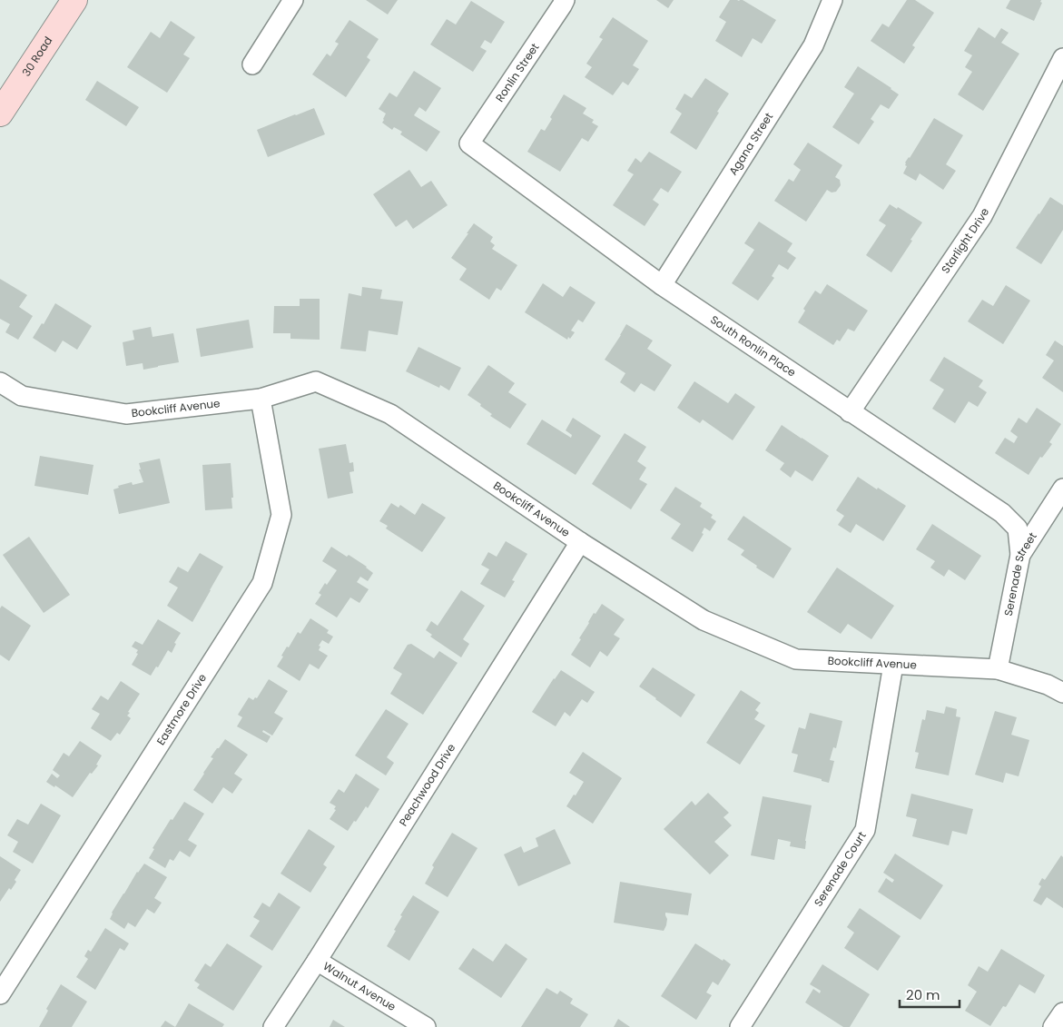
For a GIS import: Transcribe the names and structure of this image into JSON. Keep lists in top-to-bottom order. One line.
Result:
{"streets":{"main road":["30 Road"],"street":["Ronlin Street","Agana Street","Starlight Drive","South Ronlin Place","Bookcliff Avenue","Serenade Street","Eastmore Drive","Peachwood Drive","Serenade Court","Walnut Avenue"]},"crossings":[["Ronlin Street","South Ronlin Place"],["Agana Street","South Ronlin Place"],["Starlight Drive","South Ronlin Place"],["South Ronlin Place","Serenade Street"],["Bookcliff Avenue","Serenade Street"],["Bookcliff Avenue","Eastmore Drive"],["Bookcliff Avenue","Peachwood Drive"],["Bookcliff Avenue","Serenade Court"],["Peachwood Drive","Walnut Avenue"]],"scale_bar":"20 m"}
